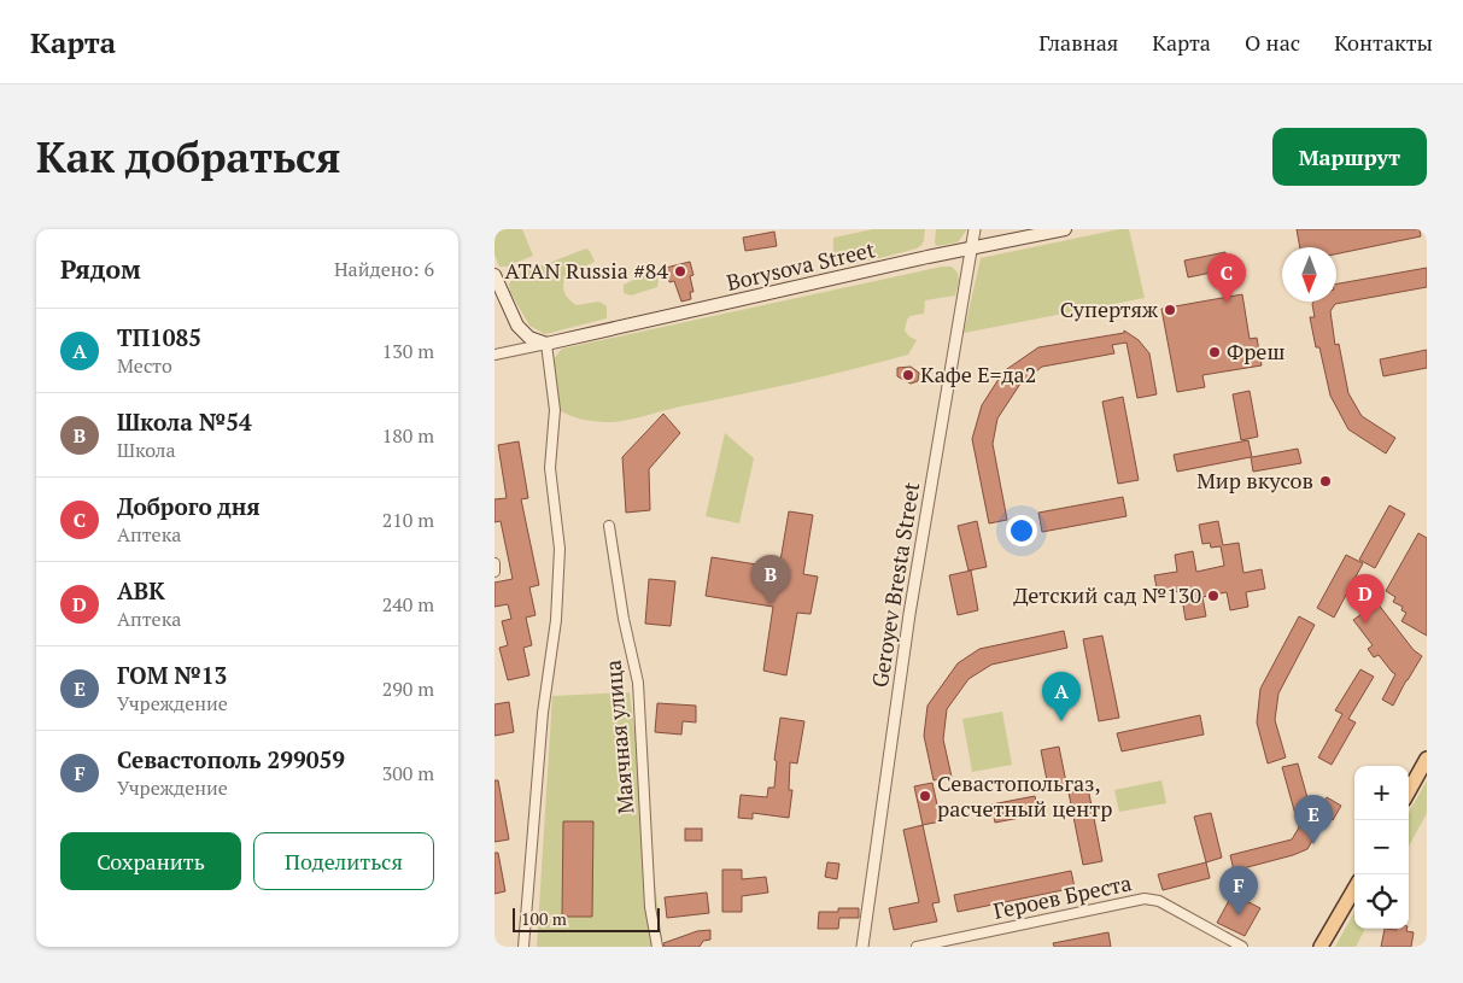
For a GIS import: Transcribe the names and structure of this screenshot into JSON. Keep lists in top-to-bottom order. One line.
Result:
{"streets":{"main road":["Borysova Street"],"street":["Geroyev Bresta Street","Маячная улица","Героев Бреста"]},"crossings":[["Borysova Street","Geroyev Bresta Street"]],"places":["ATAN Russia #84","Супертяж","Фреш","Кафе Е=да2","Мир вкусов","Детский сад №130","Севастопольгаз, расчетный центр"],"scale_bar":"100 m","north":"bottom","page":{"header":"Карта","nav":["Главная","Карта","О нас","Контакты"],"buttons":["Маршрут",["Сохранить","Поделиться"]],"title":"Как добраться","heading":["Рядом","Найдено: 6"],"pins":["C","B","D","A","E","F"],"list":[{"mark":"A","name":"ТП1085","note":"Место","value":"130 m"},{"mark":"B","name":"Школа №54","note":"Школа","value":"180 m"},{"mark":"C","name":"Доброго дня","note":"Аптека","value":"210 m"},{"mark":"D","name":"АВК","note":"Аптека","value":"240 m"},{"mark":"E","name":"ГОМ №13","note":"Учреждение","value":"290 m"},{"mark":"F","name":"Севастополь 299059","note":"Учреждение","value":"300 m"}],"map_buttons":["+","−"],"scale":"100 m"}}
